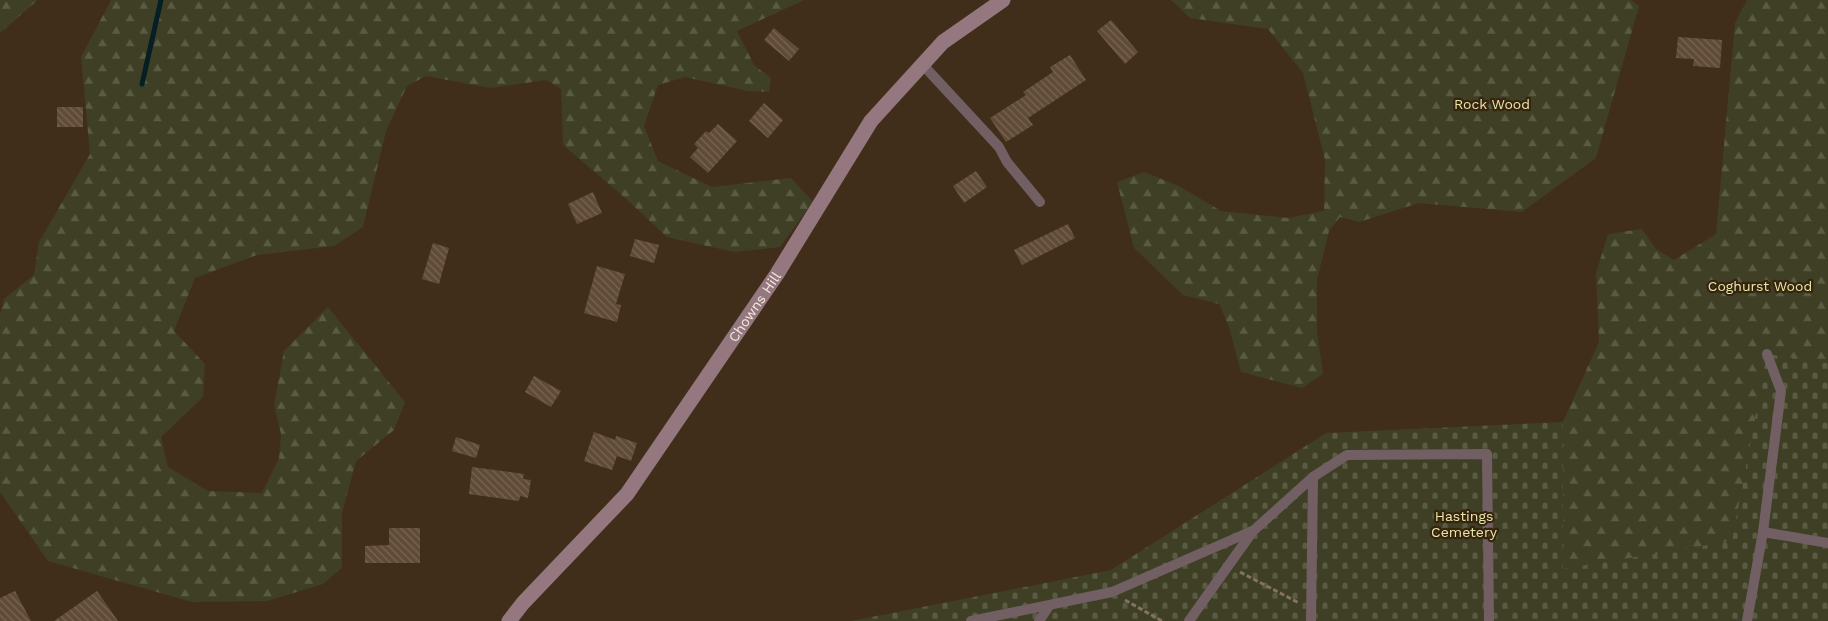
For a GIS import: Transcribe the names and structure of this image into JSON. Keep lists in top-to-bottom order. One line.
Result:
{"streets":{"street":["Chowns Hill"]},"parks":["Rock Wood","Coghurst Wood","Hastings Cemetery"]}
